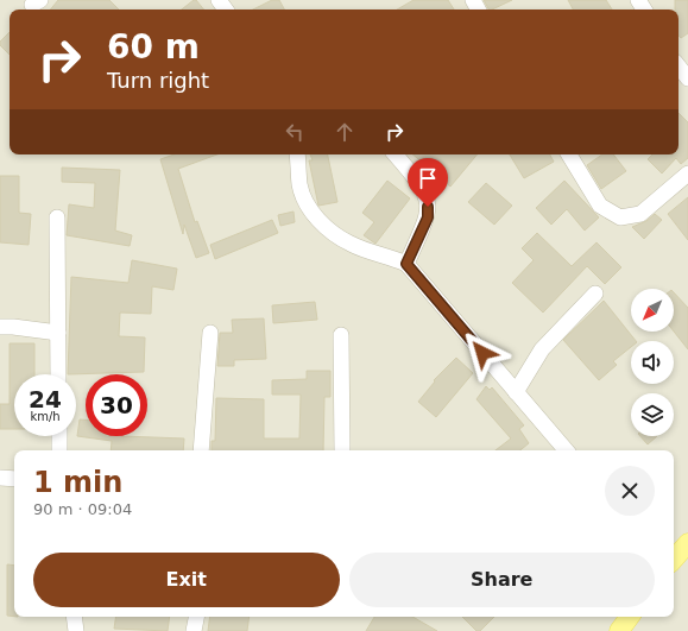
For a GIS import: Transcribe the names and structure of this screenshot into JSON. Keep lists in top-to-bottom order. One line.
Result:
{"north":"bottom left","page":{"turn":["60 m","Turn right"],"speed":"24 km/h","limit":"30","heading":["1 min","90 m · 09:04"],"buttons":["Exit","Share"]}}
